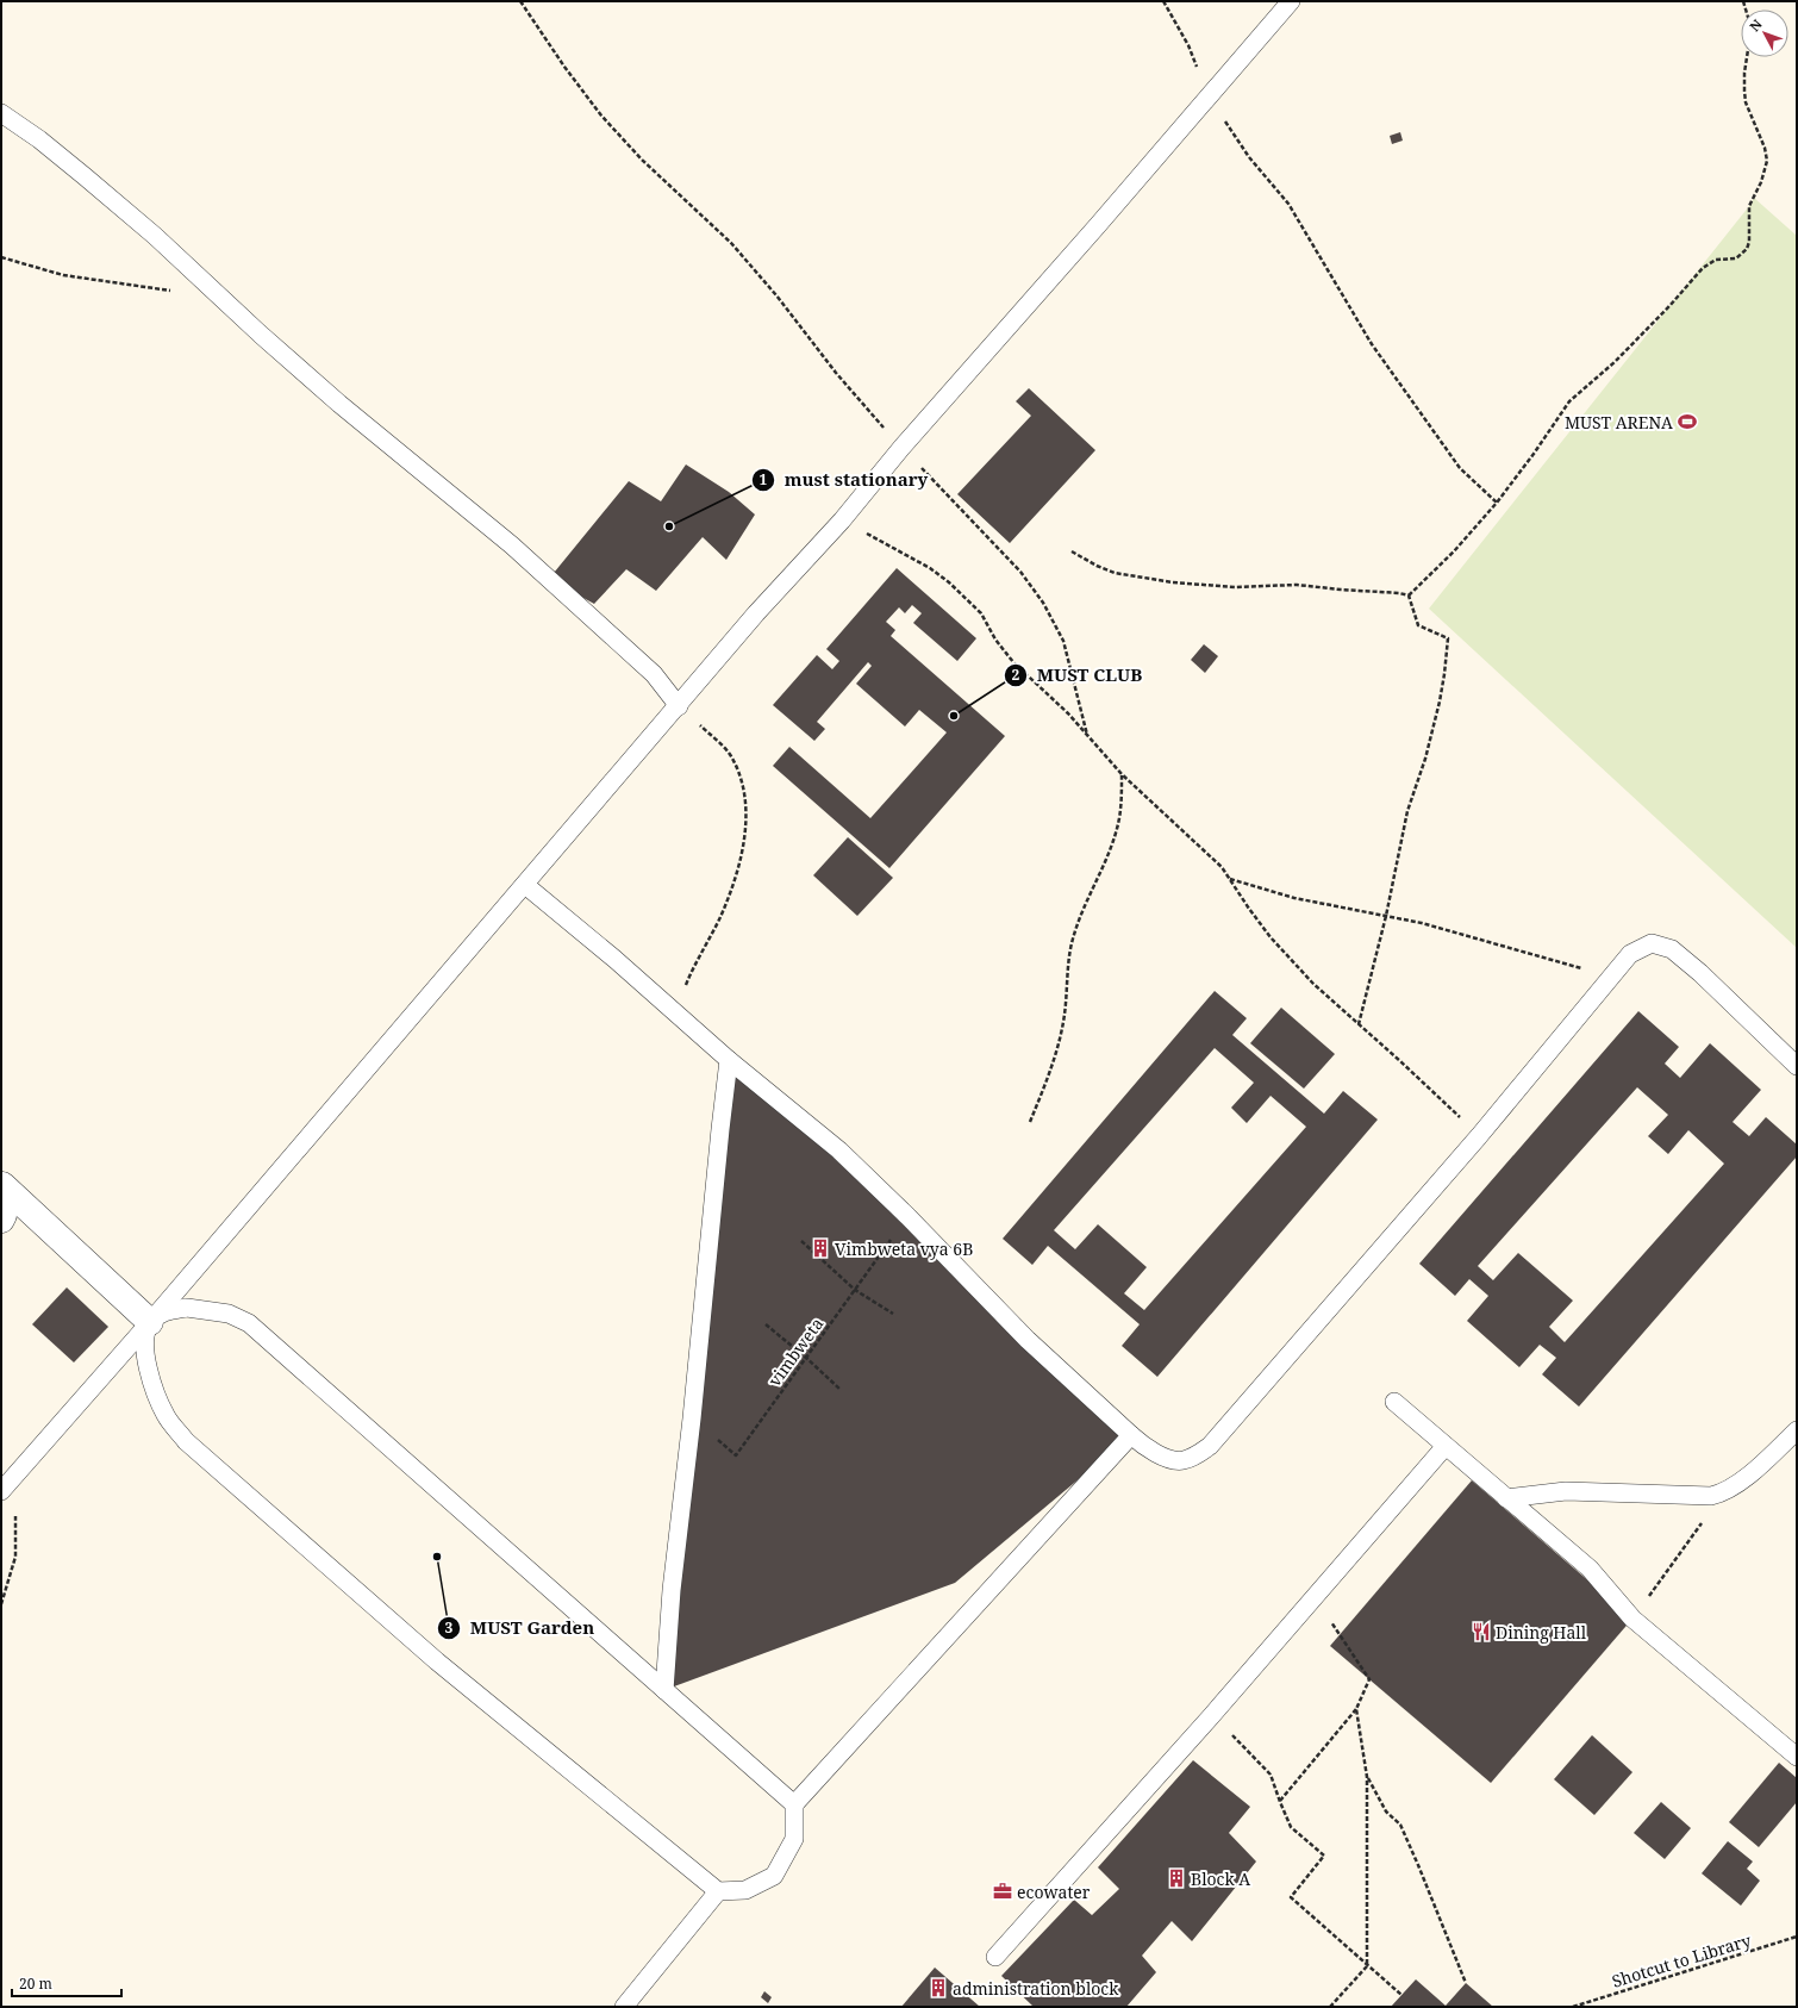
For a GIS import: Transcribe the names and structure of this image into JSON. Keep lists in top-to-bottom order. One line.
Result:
{"streets":{"path":["vimbweta","Shotcut to Library"]},"places":{"sports":["MUST ARENA"],"other":["must stationary","MUST CLUB","MUST Garden"],"building":["Vimbweta vya 6B","Block A","administration block"],"restaurant":["Dining Hall"],"office":["ecowater"]},"scale_bar":"20 m","north":"top left"}
